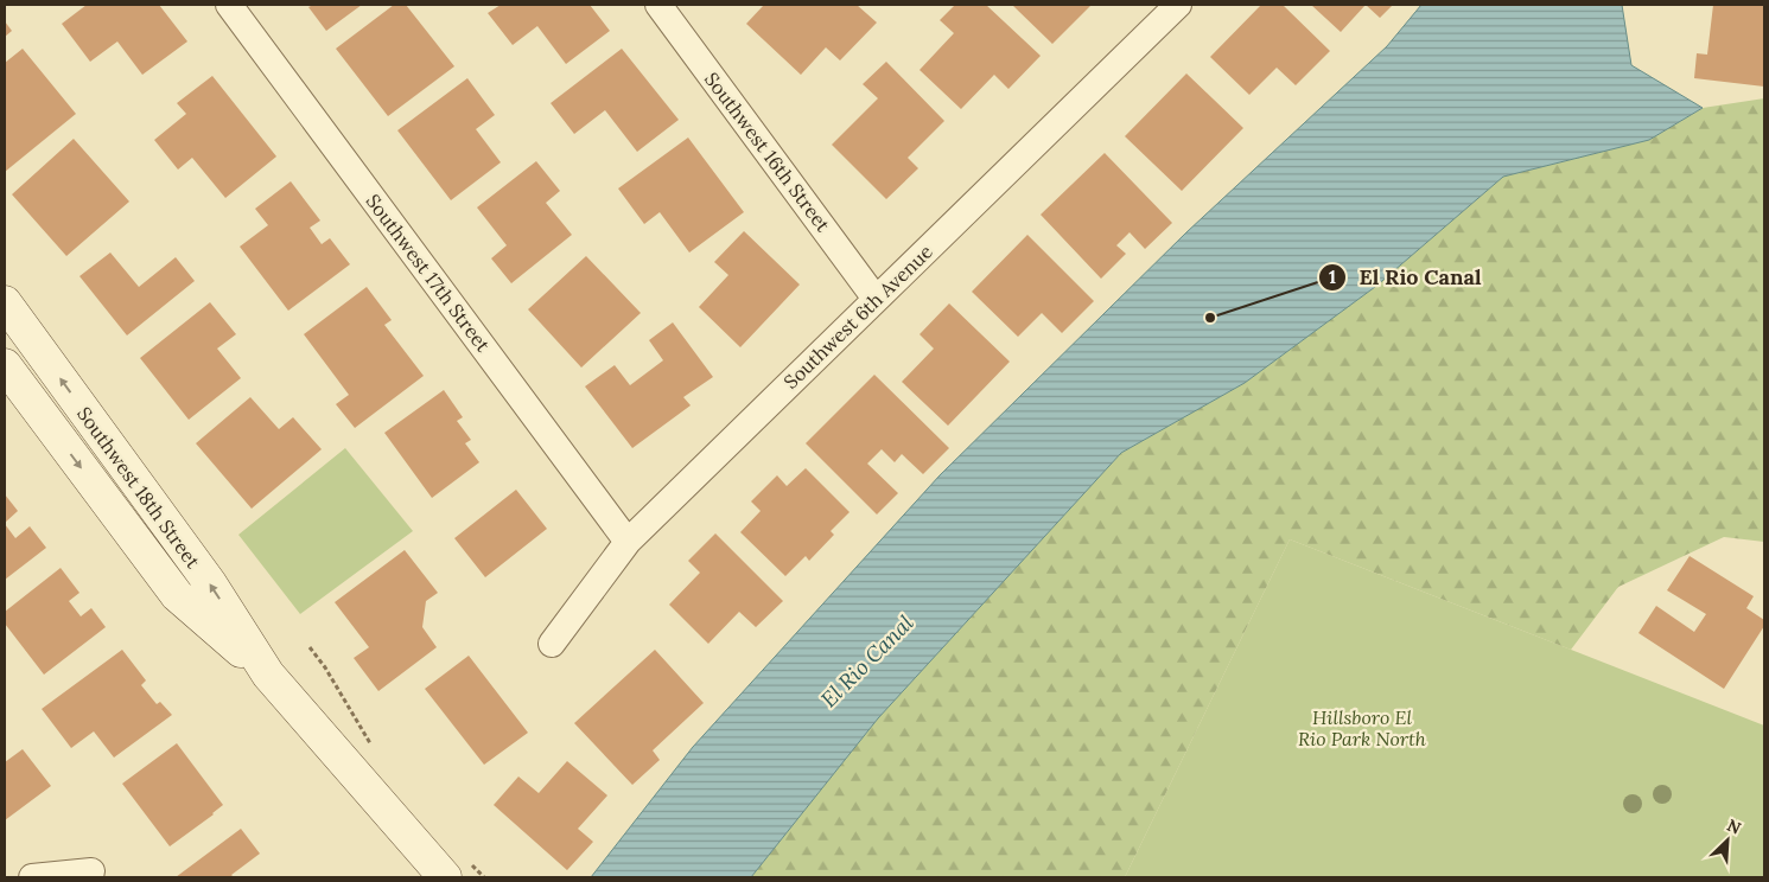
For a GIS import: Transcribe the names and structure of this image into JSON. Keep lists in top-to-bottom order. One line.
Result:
{"streets":{"main road":["Southwest 18th Street"],"street":["Southwest 16th Street","Southwest 17th Street","Southwest 6th Avenue"]},"crossings":[["Southwest 16th Street","Southwest 6th Avenue"],["Southwest 17th Street","Southwest 6th Avenue"]],"water":["El Rio Canal"],"parks":["Hillsboro El Rio Park North"],"places":["El Rio Canal"],"north":"top right"}
